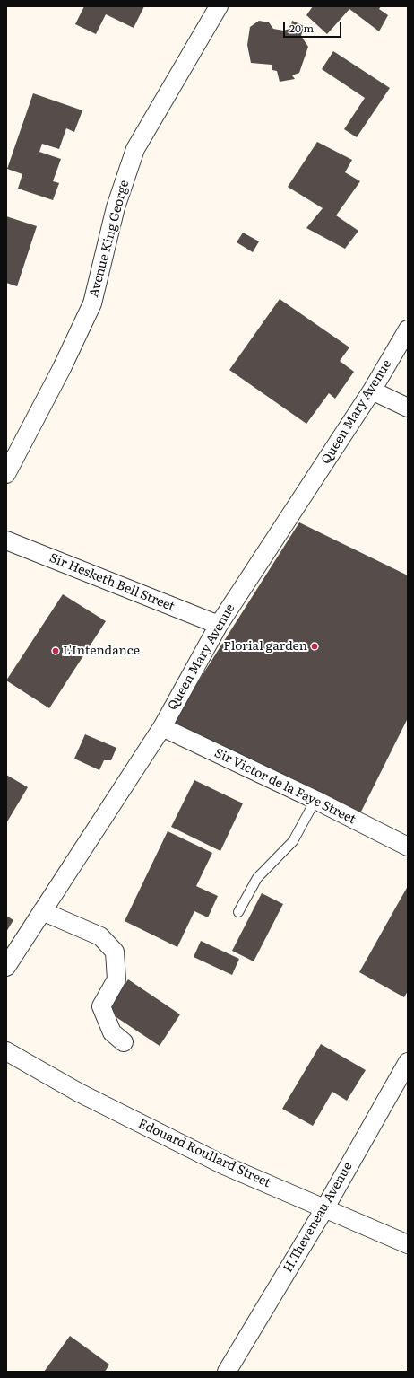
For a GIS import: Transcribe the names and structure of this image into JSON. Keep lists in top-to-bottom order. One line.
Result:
{"streets":{"street":["Avenue King George","Queen Mary Avenue","Sir Hesketh Bell Street","Sir Victor de la Faye Street","Edouard Roullard Street","H.Theveneau Avenue"]},"crossings":[["Queen Mary Avenue","Sir Hesketh Bell Street"],["Queen Mary Avenue","Sir Victor de la Faye Street"],["Edouard Roullard Street","H.Theveneau Avenue"]],"places":["Florial garden","L'Intendance"],"scale_bar":"20 m"}
